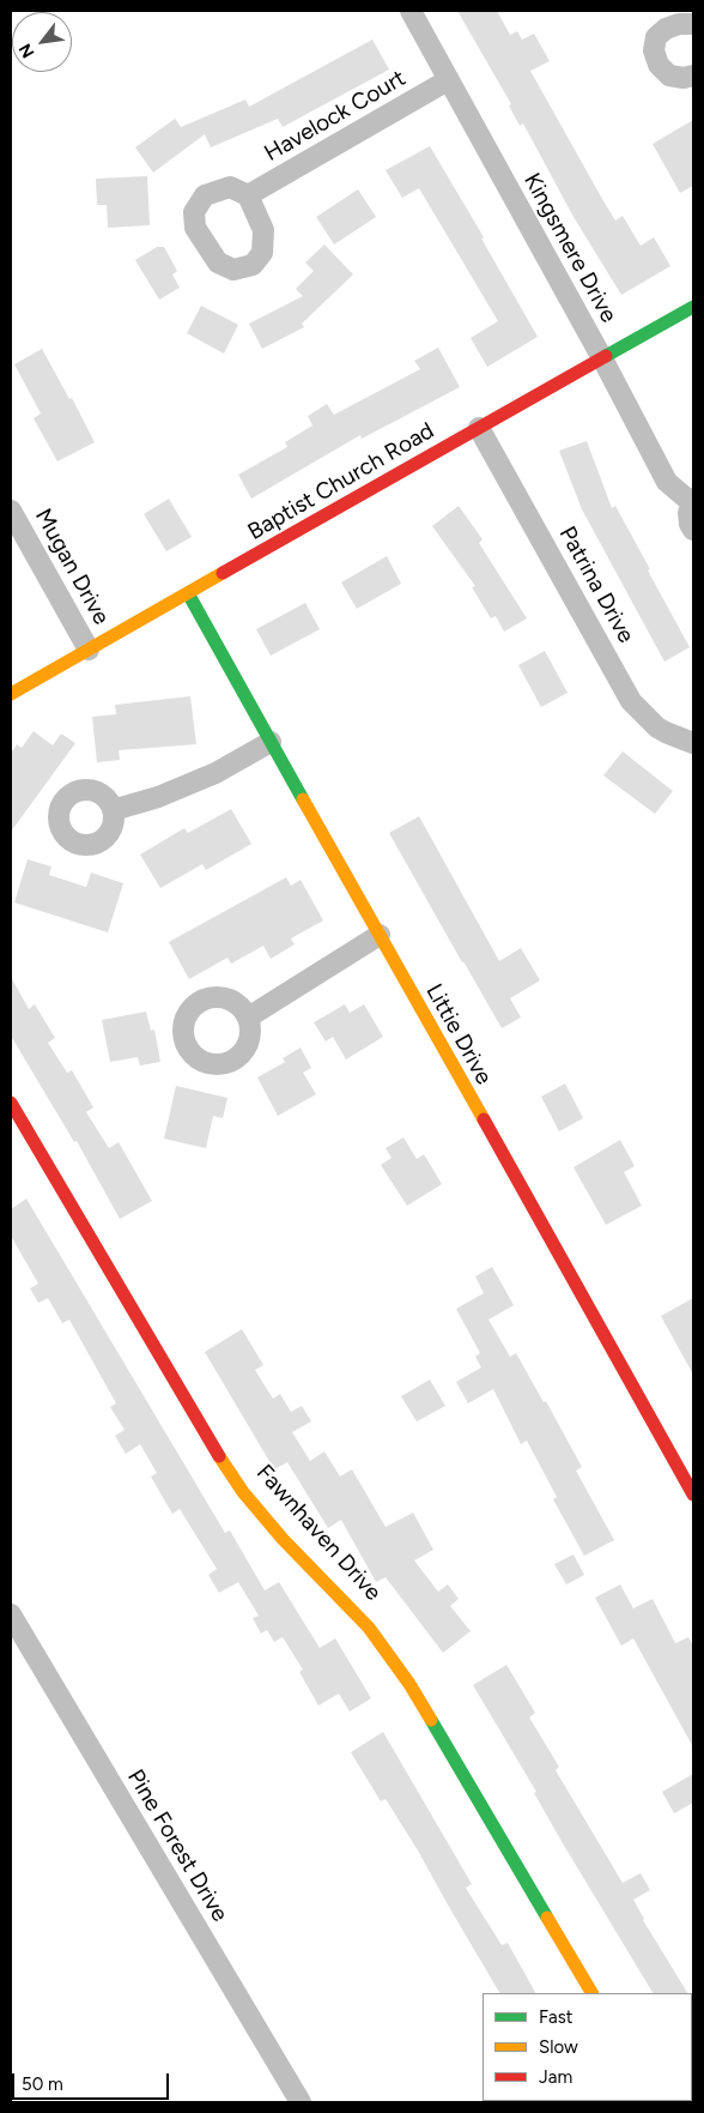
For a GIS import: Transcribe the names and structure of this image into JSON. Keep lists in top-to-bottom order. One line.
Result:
{"streets":{"street":["Havelock Court","Kingsmere Drive","Baptist Church Road","Mugan Drive","Patrina Drive","Littie Drive","Fawnhaven Drive","Pine Forest Drive"]},"crossings":[["Havelock Court","Kingsmere Drive"],["Kingsmere Drive","Baptist Church Road"],["Baptist Church Road","Mugan Drive"],["Baptist Church Road","Patrina Drive"],["Baptist Church Road","Littie Drive"]],"legend":["Fast","Slow","Jam"],"scale_bar":"50 m","north":"bottom left"}
